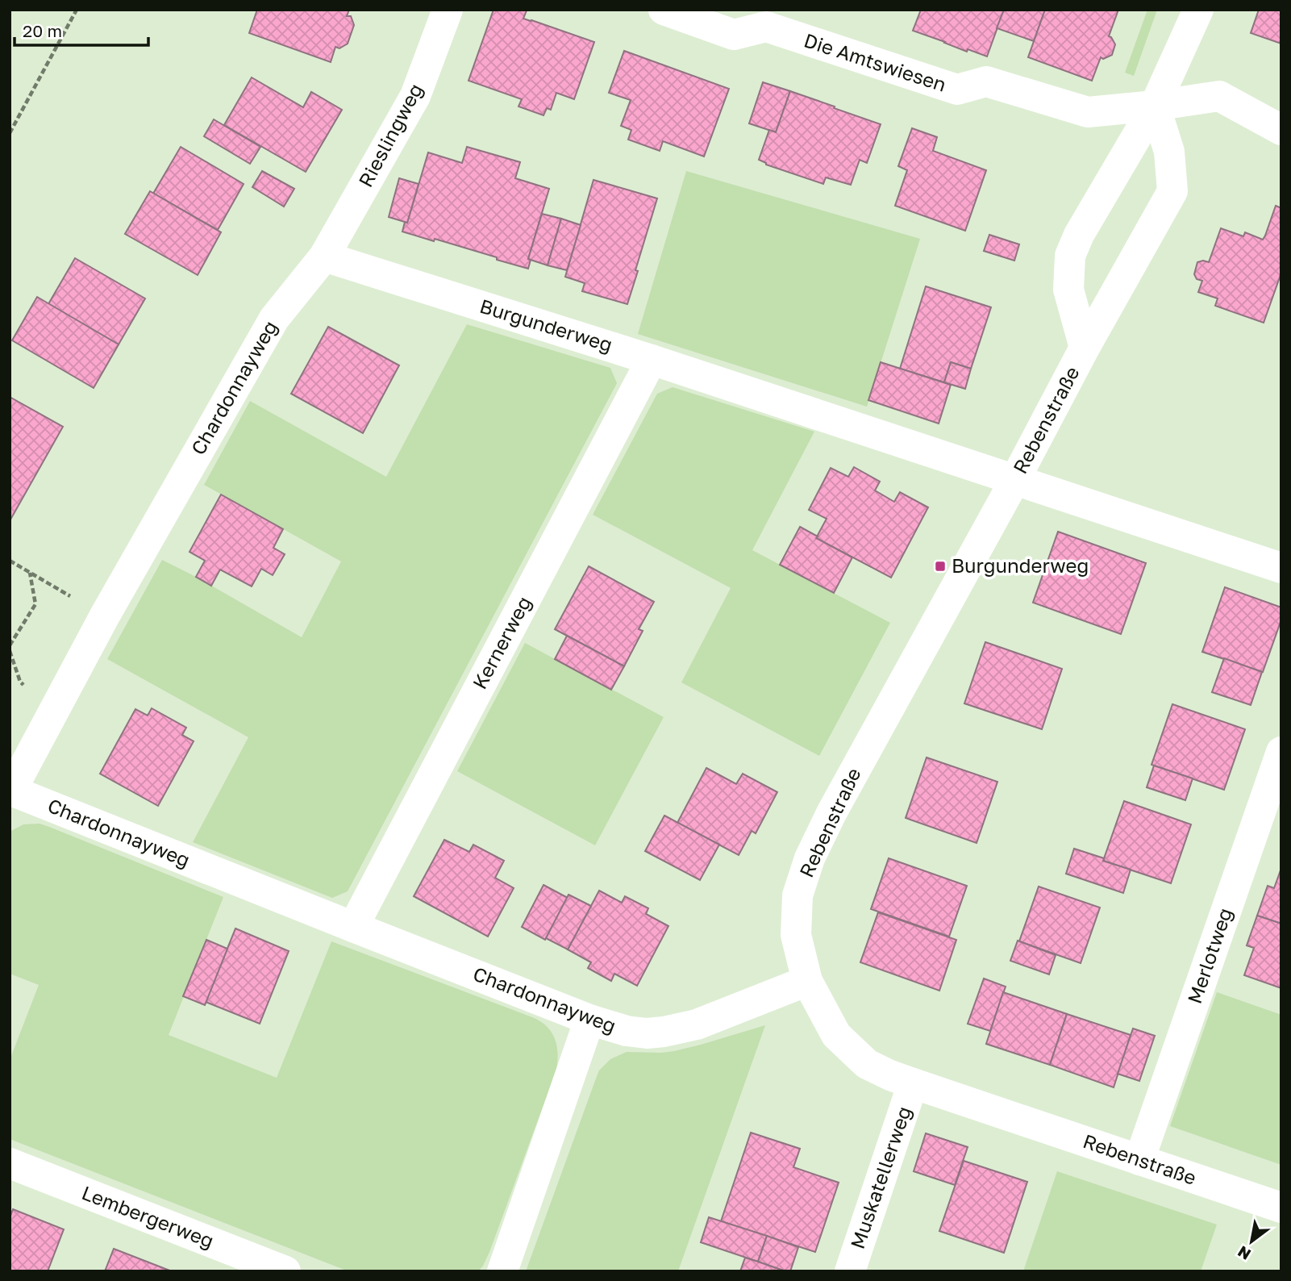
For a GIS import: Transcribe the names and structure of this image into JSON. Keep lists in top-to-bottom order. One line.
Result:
{"streets":{"street":["Die Amtswiesen","Rieslingweg","Burgunderweg","Chardonnayweg","Rebenstraße","Kernerweg","Merlotweg","Muskatellerweg","Lembergerweg"]},"crossings":[["Die Amtswiesen","Rebenstraße"],["Rieslingweg","Burgunderweg"],["Rieslingweg","Chardonnayweg"],["Burgunderweg","Chardonnayweg"],["Burgunderweg","Rebenstraße"],["Burgunderweg","Kernerweg"],["Chardonnayweg","Rebenstraße"],["Chardonnayweg","Kernerweg"],["Rebenstraße","Merlotweg"],["Rebenstraße","Muskatellerweg"]],"places":{"transit":["Burgunderweg"]},"scale_bar":"20 m","north":"bottom left"}
